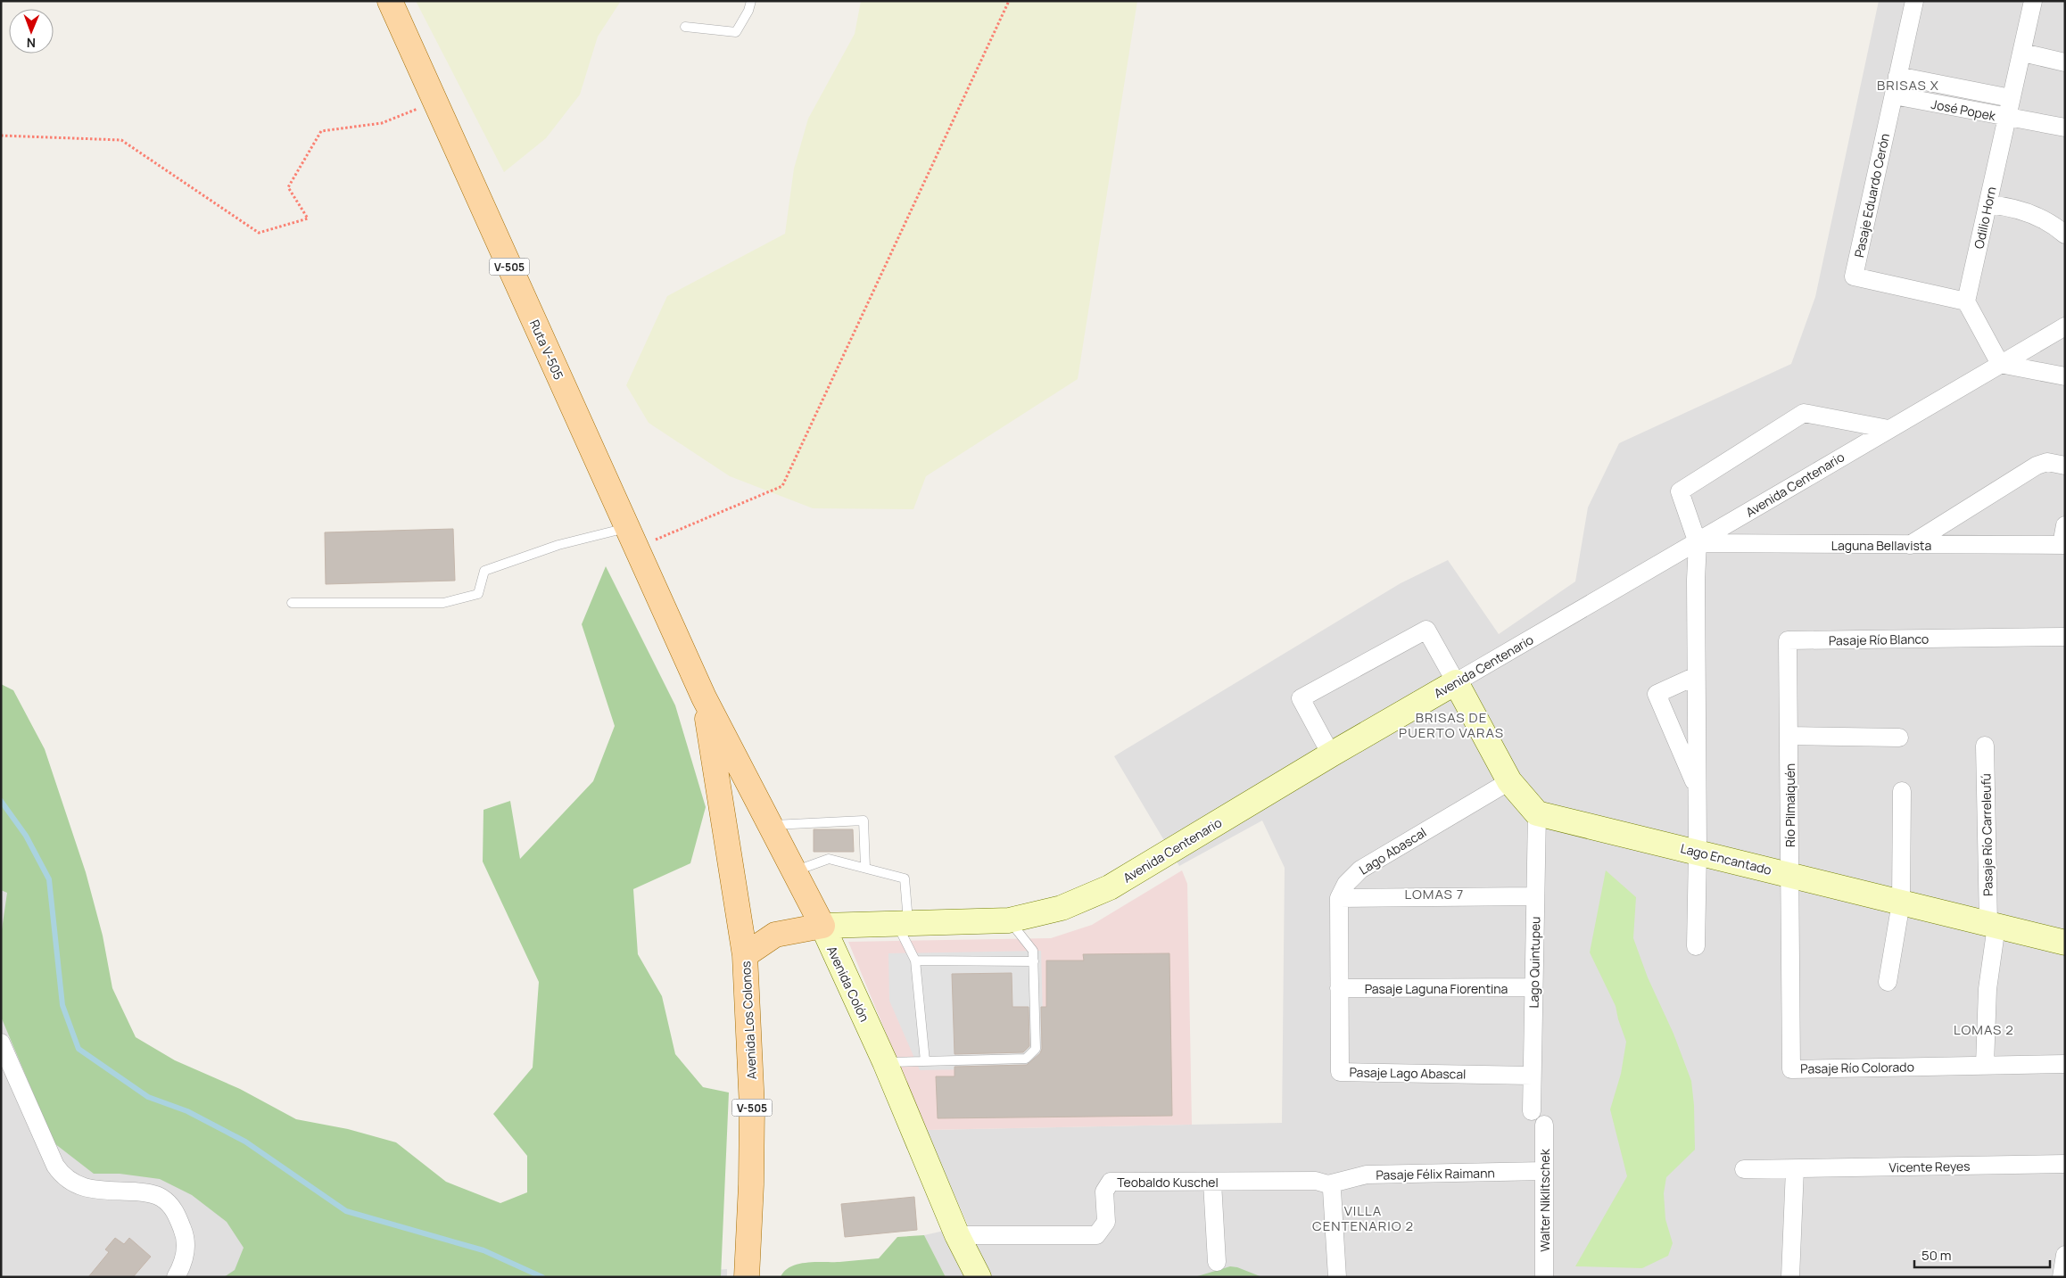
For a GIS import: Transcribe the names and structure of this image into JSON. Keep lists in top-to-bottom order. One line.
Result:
{"streets":{"main road":["V-505","Ruta V-505","Avenida Colón","Avenida Los Colonos"],"street":["José Popek","Pasaje Eduardo Cerón","Odilio Horn","Avenida Centenario","Laguna Bellavista","Pasaje Río Blanco","Río Pilmaiquén","Pasaje Río Carreleufú","Lago Abascal","Lago Encantado","Lago Quintupeu","Pasaje Laguna Fiorentina","Pasaje Río Colorado","Pasaje Lago Abascal","Vicente Reyes","Pasaje Félix Raimann","Teobaldo Kuschel","Walter Niklitschek"]},"crossings":[["José Popek","Pasaje Eduardo Cerón"],["José Popek","Odilio Horn"],["Pasaje Eduardo Cerón","Odilio Horn"],["Ruta V-505","Avenida Colón"],["Avenida Centenario","Laguna Bellavista"],["Avenida Centenario","Avenida Colón"],["Avenida Centenario","Avenida Los Colonos"],["Pasaje Río Blanco","Río Pilmaiquén"],["Río Pilmaiquén","Lago Encantado"],["Río Pilmaiquén","Pasaje Río Colorado"],["Pasaje Río Carreleufú","Lago Encantado"],["Pasaje Río Carreleufú","Pasaje Río Colorado"],["Lago Abascal","Pasaje Laguna Fiorentina"],["Lago Abascal","Pasaje Lago Abascal"],["Lago Encantado","Lago Quintupeu"],["Lago Encantado","Pasaje Río Colorado"],["Lago Quintupeu","Pasaje Laguna Fiorentina"],["Lago Quintupeu","Pasaje Lago Abascal"],["Avenida Colón","Avenida Los Colonos"],["Avenida Colón","Teobaldo Kuschel"],["Pasaje Laguna Fiorentina","Pasaje Lago Abascal"],["Pasaje Félix Raimann","Teobaldo Kuschel"],["Pasaje Félix Raimann","Walter Niklitschek"]],"districts":["BRISAS X","BRISAS DE PUERTO VARAS","LOMAS 7","LOMAS 2","VILLA CENTENARIO 2"],"scale_bar":"50 m","north":"bottom"}
